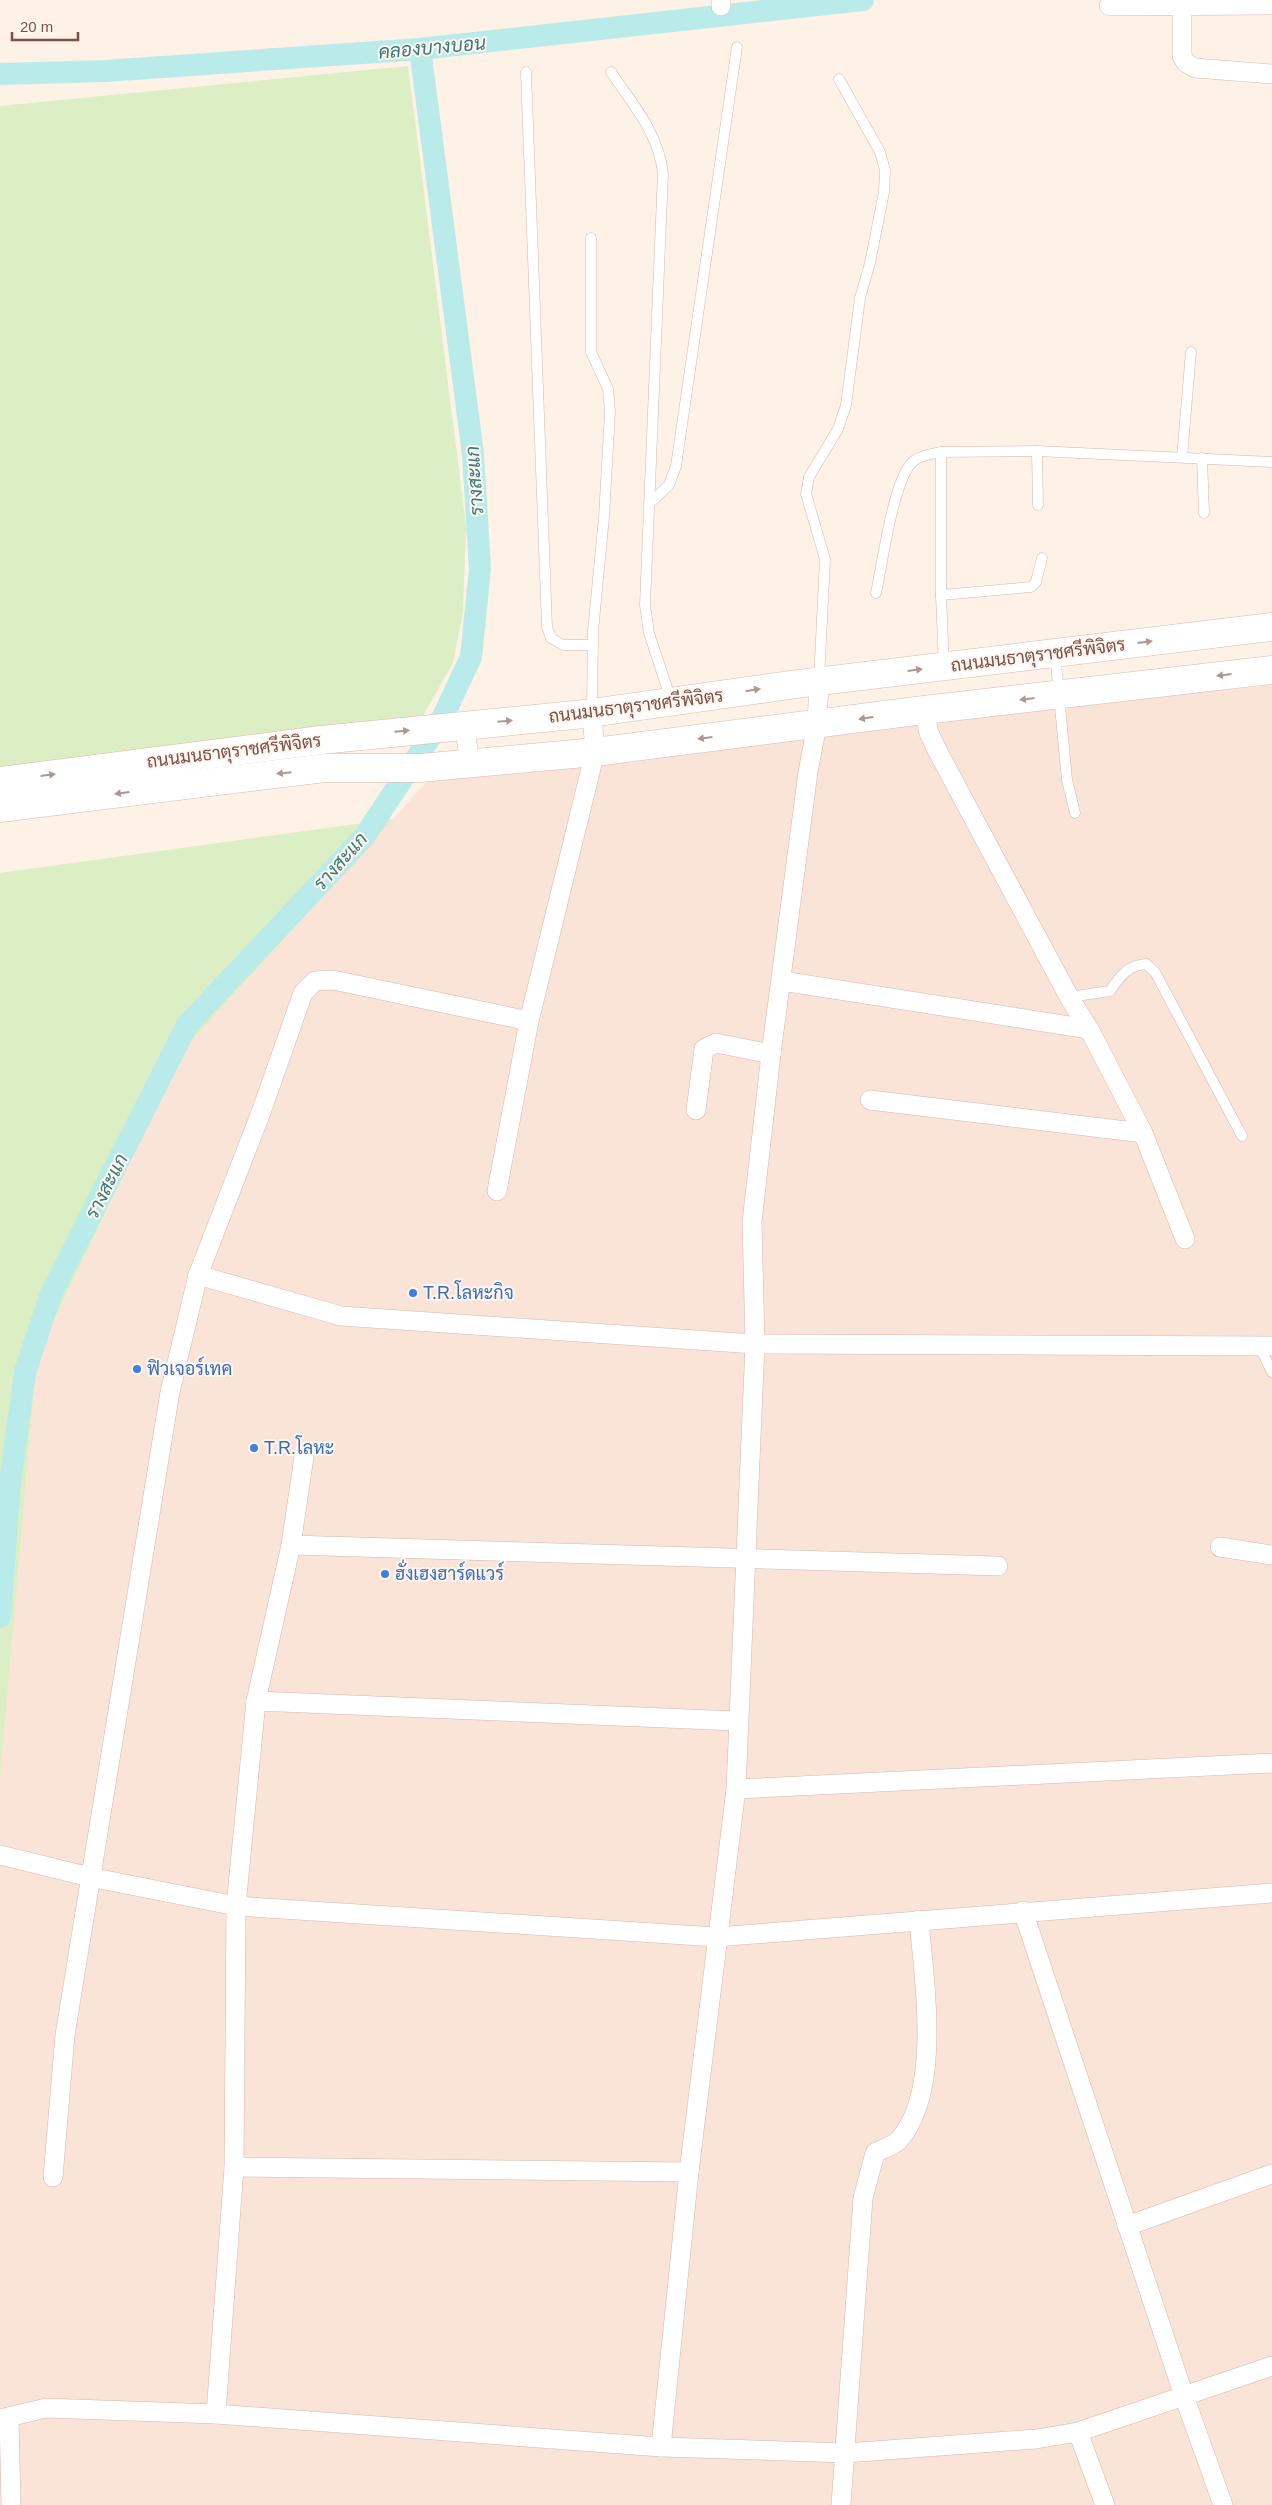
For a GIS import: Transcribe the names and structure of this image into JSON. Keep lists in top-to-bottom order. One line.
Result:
{"streets":{"street":["ถนนมนธาตุราชศรีพิจิตร"]},"water":["คลองบางบอน","รางสะแก"],"places":["T.R.โลหะกิจ","ฟิวเจอร์เทค","T.R.โลหะ","ฮั่งเฮงฮาร์ดแวร์"],"scale_bar":"20 m"}
